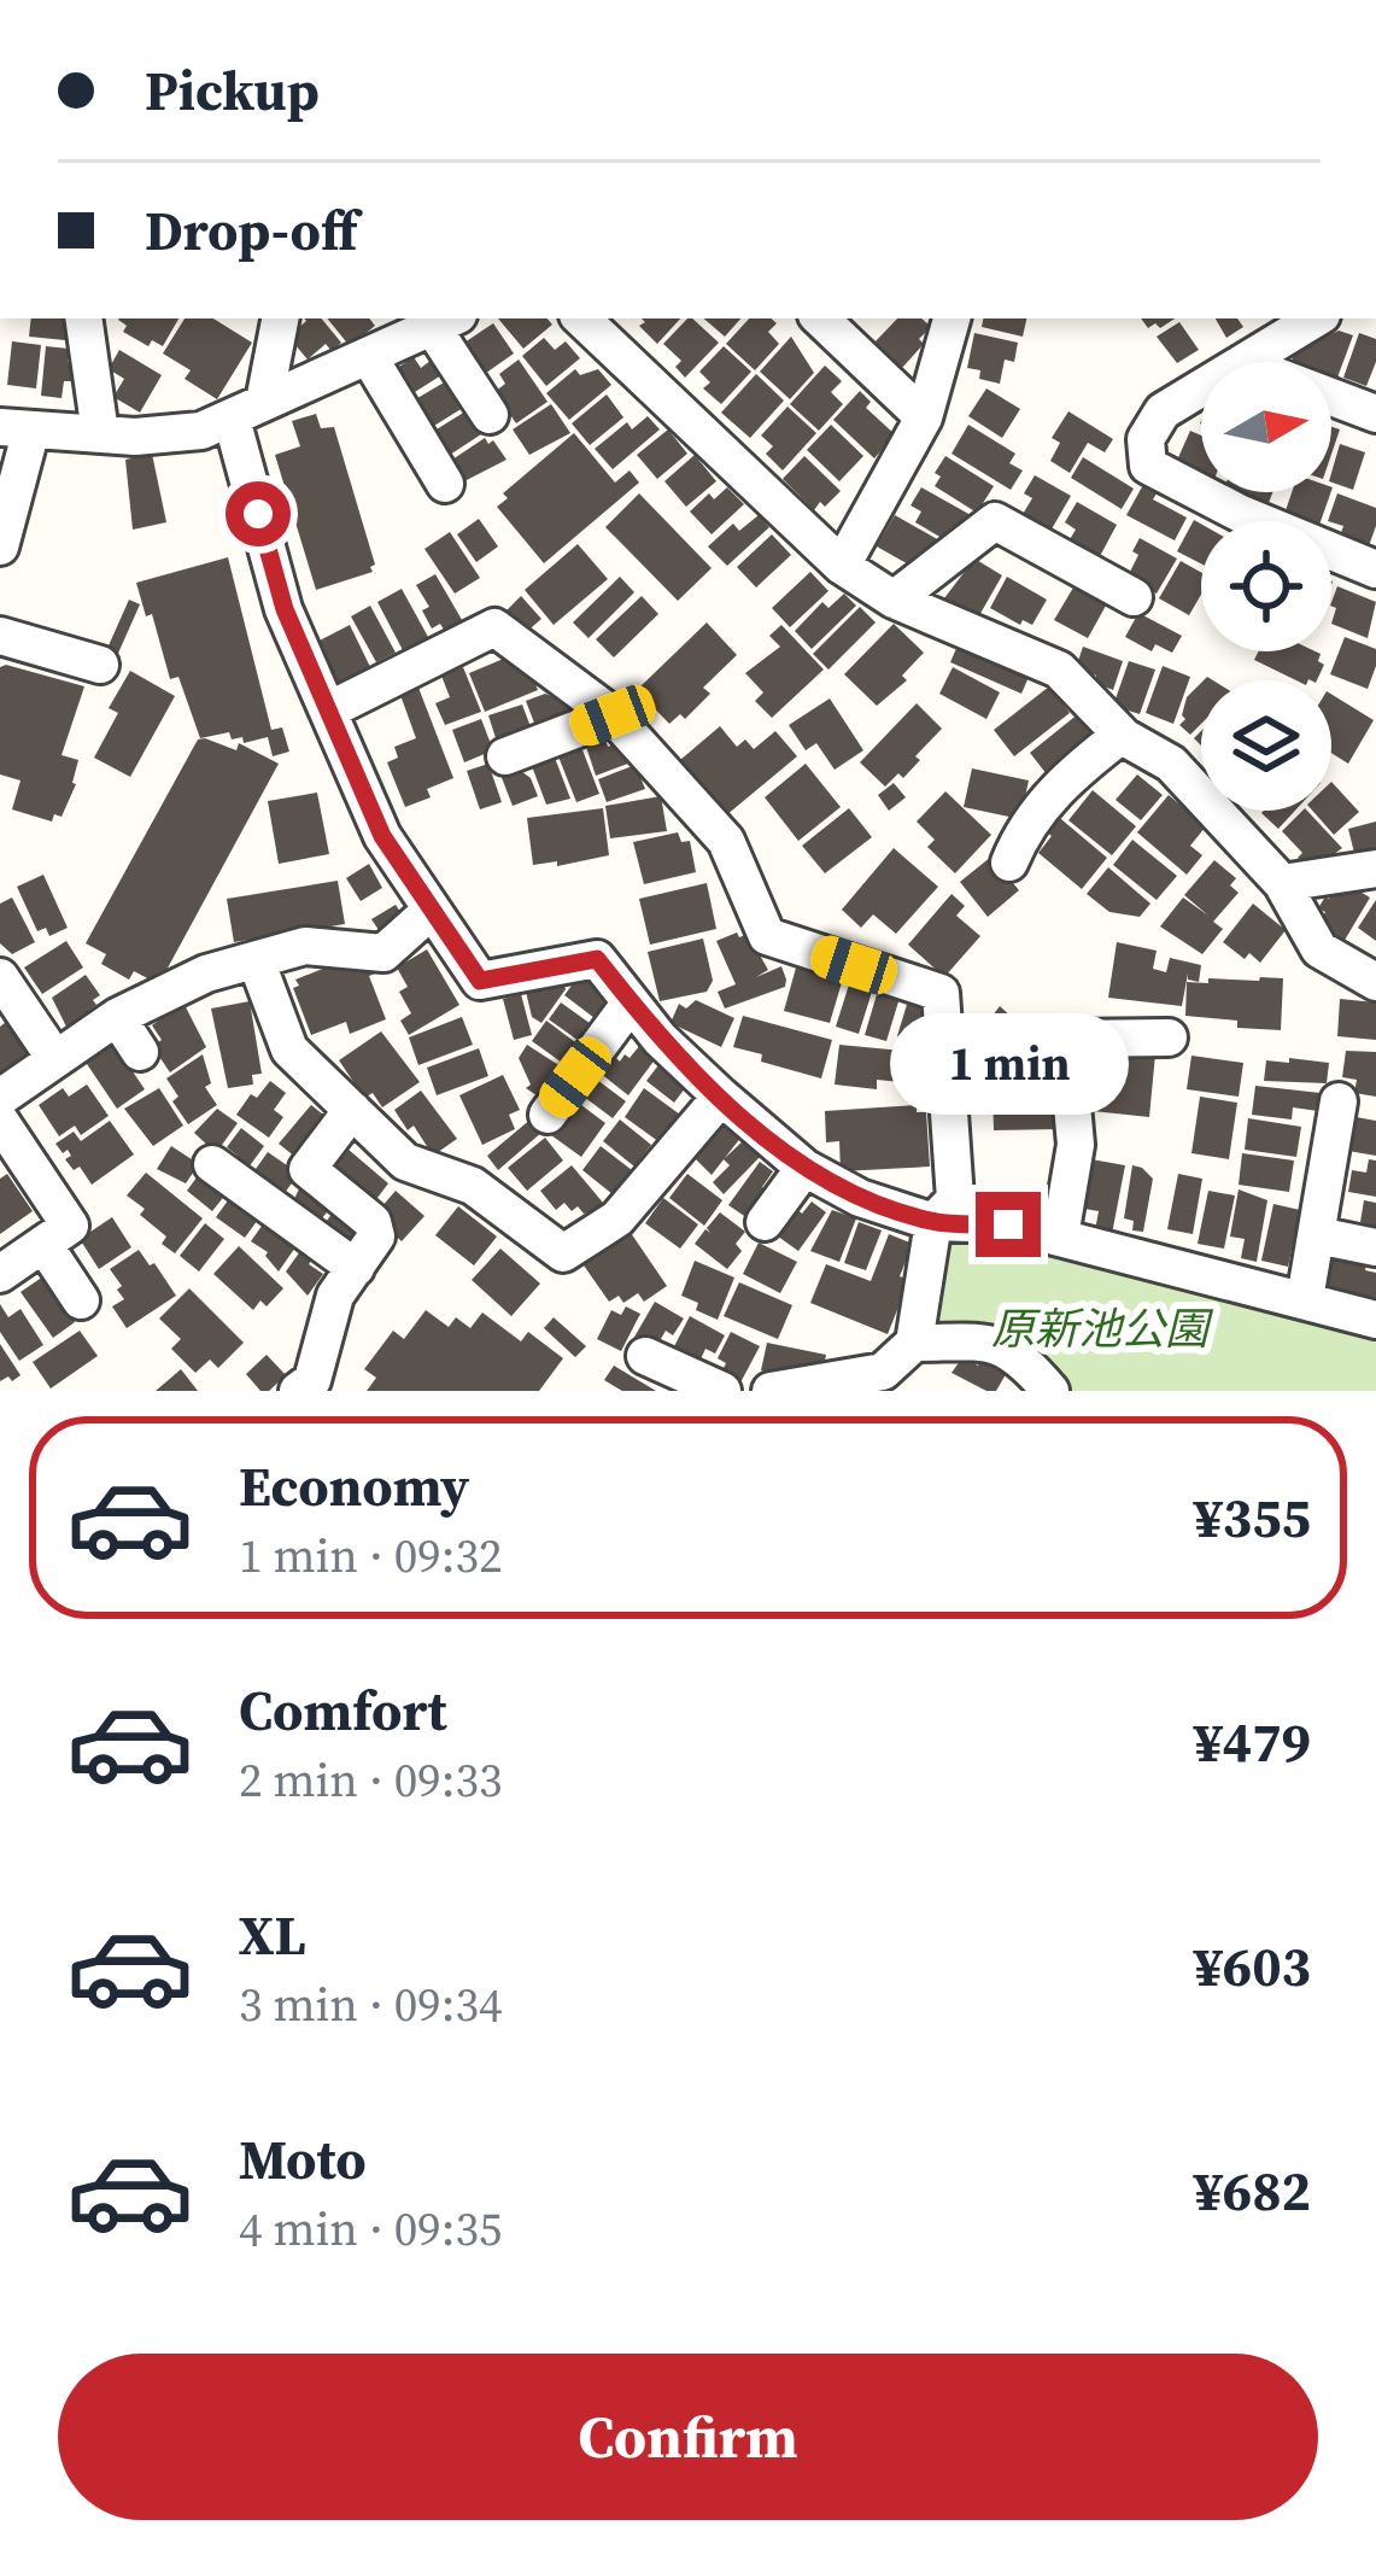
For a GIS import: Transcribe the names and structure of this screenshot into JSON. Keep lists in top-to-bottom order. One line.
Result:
{"parks":["原新池公園"],"north":"right","page":{"banner":["Pickup","Drop-off"],"bubble":"1 min","list":[{"name":"Economy","note":"1 min · 09:32","value":"¥355"},{"name":"Comfort","note":"2 min · 09:33","value":"¥479"},{"name":"XL","note":"3 min · 09:34","value":"¥603"},{"name":"Moto","note":"4 min · 09:35","value":"¥682"}],"buttons":"Confirm"}}
